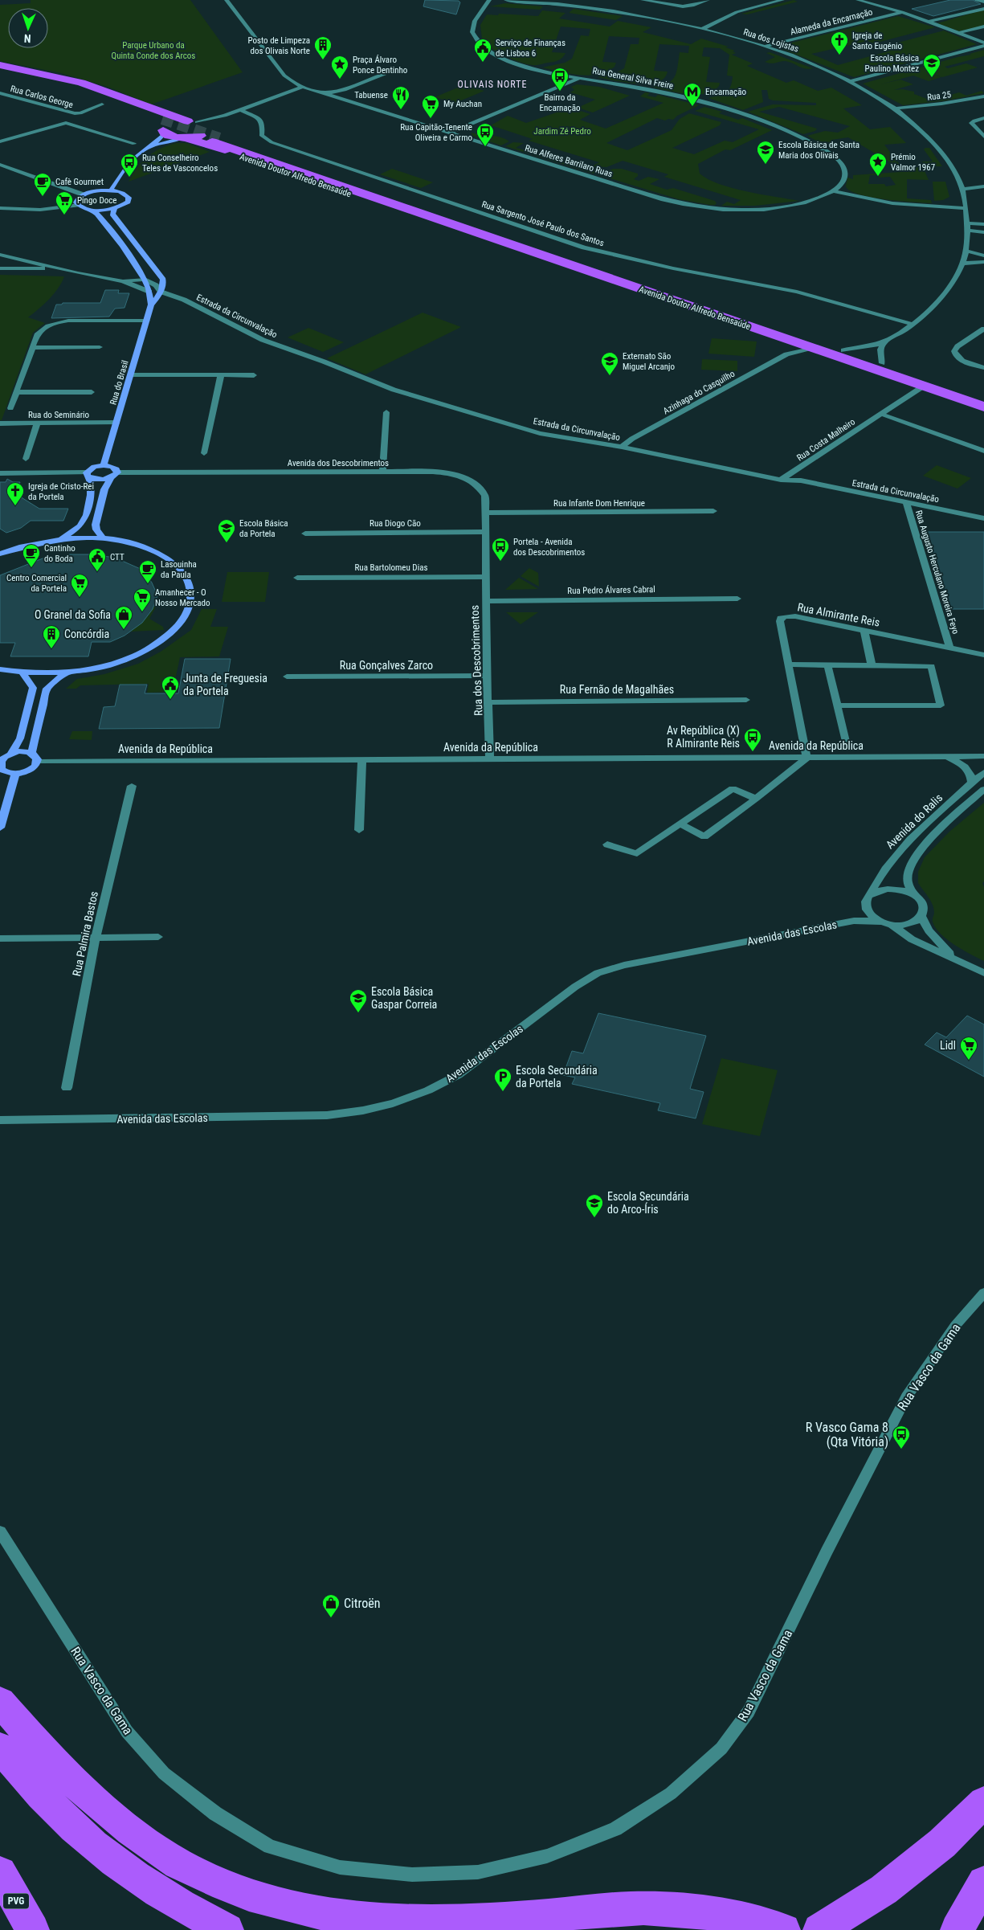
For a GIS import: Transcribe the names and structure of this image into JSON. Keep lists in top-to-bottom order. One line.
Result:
{"streets":{"highway":["Avenida Doutor Alfredo Bensaúde","PVG"],"main road":["Rua do Brasil"],"street":["Alameda da Encarnação","Rua dos Lojistas","Rua General Silva Freire","Rua 25","Rua Carlos George","Rua Alferes Barrilaro Ruas","Rua Sargento José Paulo dos Santos","Estrada da Circunvalação","Azinhaga do Casquilho","Rua do Seminário","Rua Costa Malheiro","Avenida dos Descobrimentos","Rua Infante Dom Henrique","Rua Diogo Cão","Rua Bartolomeu Dias","Rua Augusto Herculano Moreira Feyo","Rua Pedro Álvares Cabral","Rua Almirante Reis","Rua dos Descobrimentos","Rua Gonçalves Zarco","Rua Fernão de Magalhães","Avenida da República","Avenida do Ralis","Avenida das Escolas","Rua Palmira Bastos","Rua Vasco da Gama"]},"crossings":[["Alameda da Encarnação","Rua dos Lojistas"],["Rua dos Lojistas","Rua 25"],["Rua dos Lojistas","Rua Sargento José Paulo dos Santos"],["Rua General Silva Freire","Rua Alferes Barrilaro Ruas"],["Avenida Doutor Alfredo Bensaúde","Azinhaga do Casquilho"],["Avenida Doutor Alfredo Bensaúde","Rua Costa Malheiro"],["Estrada da Circunvalação","Rua do Brasil"],["Estrada da Circunvalação","Azinhaga do Casquilho"],["Estrada da Circunvalação","Rua Costa Malheiro"],["Estrada da Circunvalação","Rua Augusto Herculano Moreira Feyo"],["Rua do Brasil","Rua do Seminário"],["Avenida dos Descobrimentos","Rua Infante Dom Henrique"],["Avenida dos Descobrimentos","Rua Diogo Cão"],["Avenida dos Descobrimentos","Rua dos Descobrimentos"],["Rua Bartolomeu Dias","Rua dos Descobrimentos"],["Rua Augusto Herculano Moreira Feyo","Rua Almirante Reis"],["Rua Pedro Álvares Cabral","Rua dos Descobrimentos"],["Rua Almirante Reis","Avenida da República"],["Rua dos Descobrimentos","Rua Gonçalves Zarco"],["Rua dos Descobrimentos","Rua Fernão de Magalhães"],["Rua dos Descobrimentos","Avenida da República"],["Avenida do Ralis","Avenida das Escolas"]],"districts":["OLIVAIS NORTE"],"parks":["Parque Urbano da Quinta Conde dos Arcos","Jardim Zé Pedro"],"places":{"church":["Igreja de Santo Eugénio","Igreja de Cristo-Rei da Portela"],"building":["Posto de Limpeza dos Olivais Norte","Concórdia"],"public building":["Serviço de Finanças de Lisboa 6","CTT","Junta de Freguesia da Portela"],"school or university":["Escola Básica Paulino Montez","Escola Básica de Santa Maria dos Olivais","Externato São Miguel Arcanjo","Escola Básica da Portela","Escola Básica Gaspar Correia","Escola Secundária do Arco-Íris"],"place":["Praça Álvaro Ponce Dentinho","Prémio Valmor 1967"],"bus stop":["Bairro da Encarnação","Rua Capitão-Tenente Oliveira e Carmo","Rua Conselheiro Teles de Vasconcelos","Portela - Avenida dos Descobrimentos","Av República (X) R Almirante Reis","R Vasco Gama 8 (Qta Vitória)"],"metro station":["Encarnação"],"restaurant":["Tabuense"],"supermarket":["My Auchan","Pingo Doce","Centro Comercial da Portela","Amanhecer - O Nosso Mercado","Lidl"],"cafe":["Cafè Gourmet","Cantinho do Boda","Lasouinha da Paula"],"shop":["O Granel da Sofia","Citroën"],"parking":["Escola Secundária da Portela"]},"north":"bottom"}
